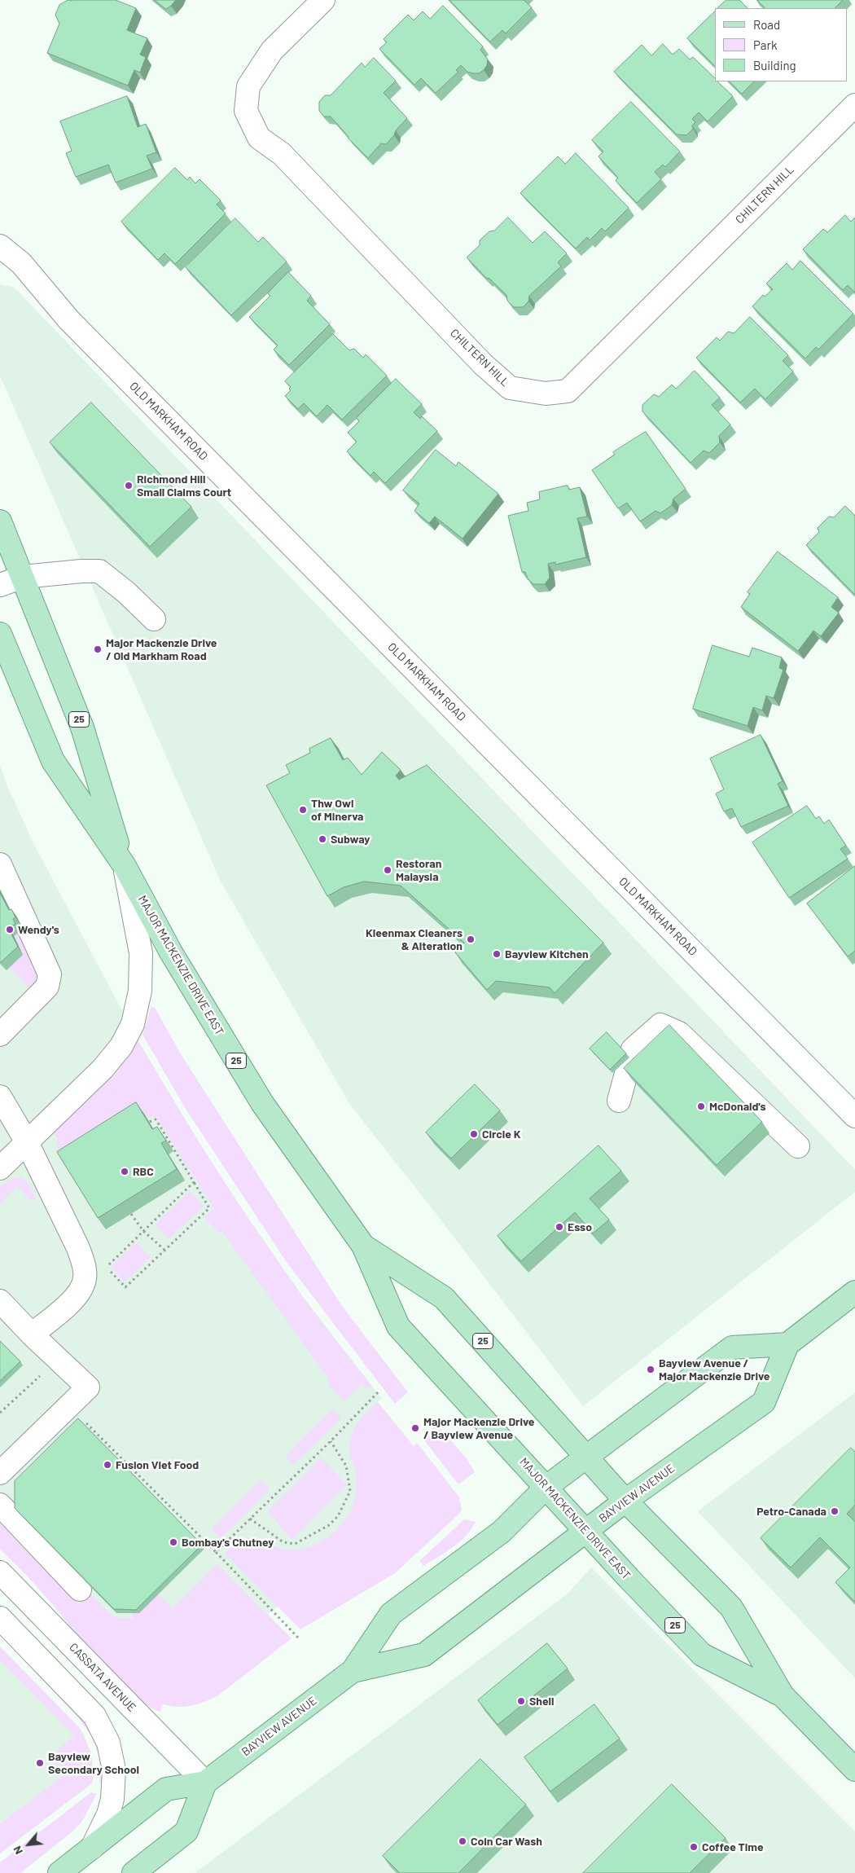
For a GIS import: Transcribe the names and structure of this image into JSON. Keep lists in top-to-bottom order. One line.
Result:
{"streets":{"main road":["25","MAJOR MACKENZIE DRIVE EAST","BAYVIEW AVENUE"],"street":["CHILTERN HILL","OLD MARKHAM ROAD","CASSATA AVENUE"]},"crossings":[["MAJOR MACKENZIE DRIVE EAST","BAYVIEW AVENUE"],["BAYVIEW AVENUE","CASSATA AVENUE"]],"places":["Richmond Hill Small Claims Court","Major Mackenzie Drive / Old Markham Road","Thw Owl of Minerva","Subway","Restoran Malaysia","Wendy's","Kleenmax Cleaners & Alteration","Bayview Kitchen","McDonald's","Circle K","RBC","Esso","Bayview Avenue / Major Mackenzie Drive","Major Mackenzie Drive / Bayview Avenue","Fusion Viet Food","Petro-Canada","Bombay's Chutney","Shell","Bayview Secondary School","Coin Car Wash","Coffee Time"],"legend":["Road","Park","Building"],"north":"bottom left"}
